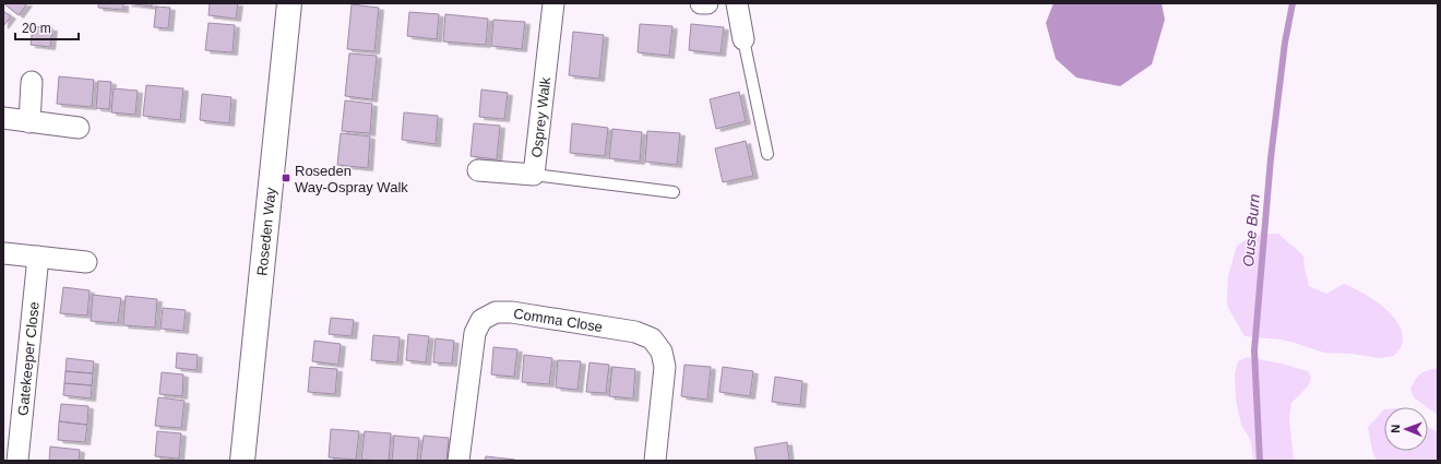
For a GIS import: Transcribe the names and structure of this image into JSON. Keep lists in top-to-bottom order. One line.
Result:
{"streets":{"street":["Osprey Walk","Roseden Way","Comma Close","Gatekeeper Close"]},"water":["Ouse Burn"],"places":{"transit":["Roseden Way-Ospray Walk"]},"scale_bar":"20 m","north":"left"}
